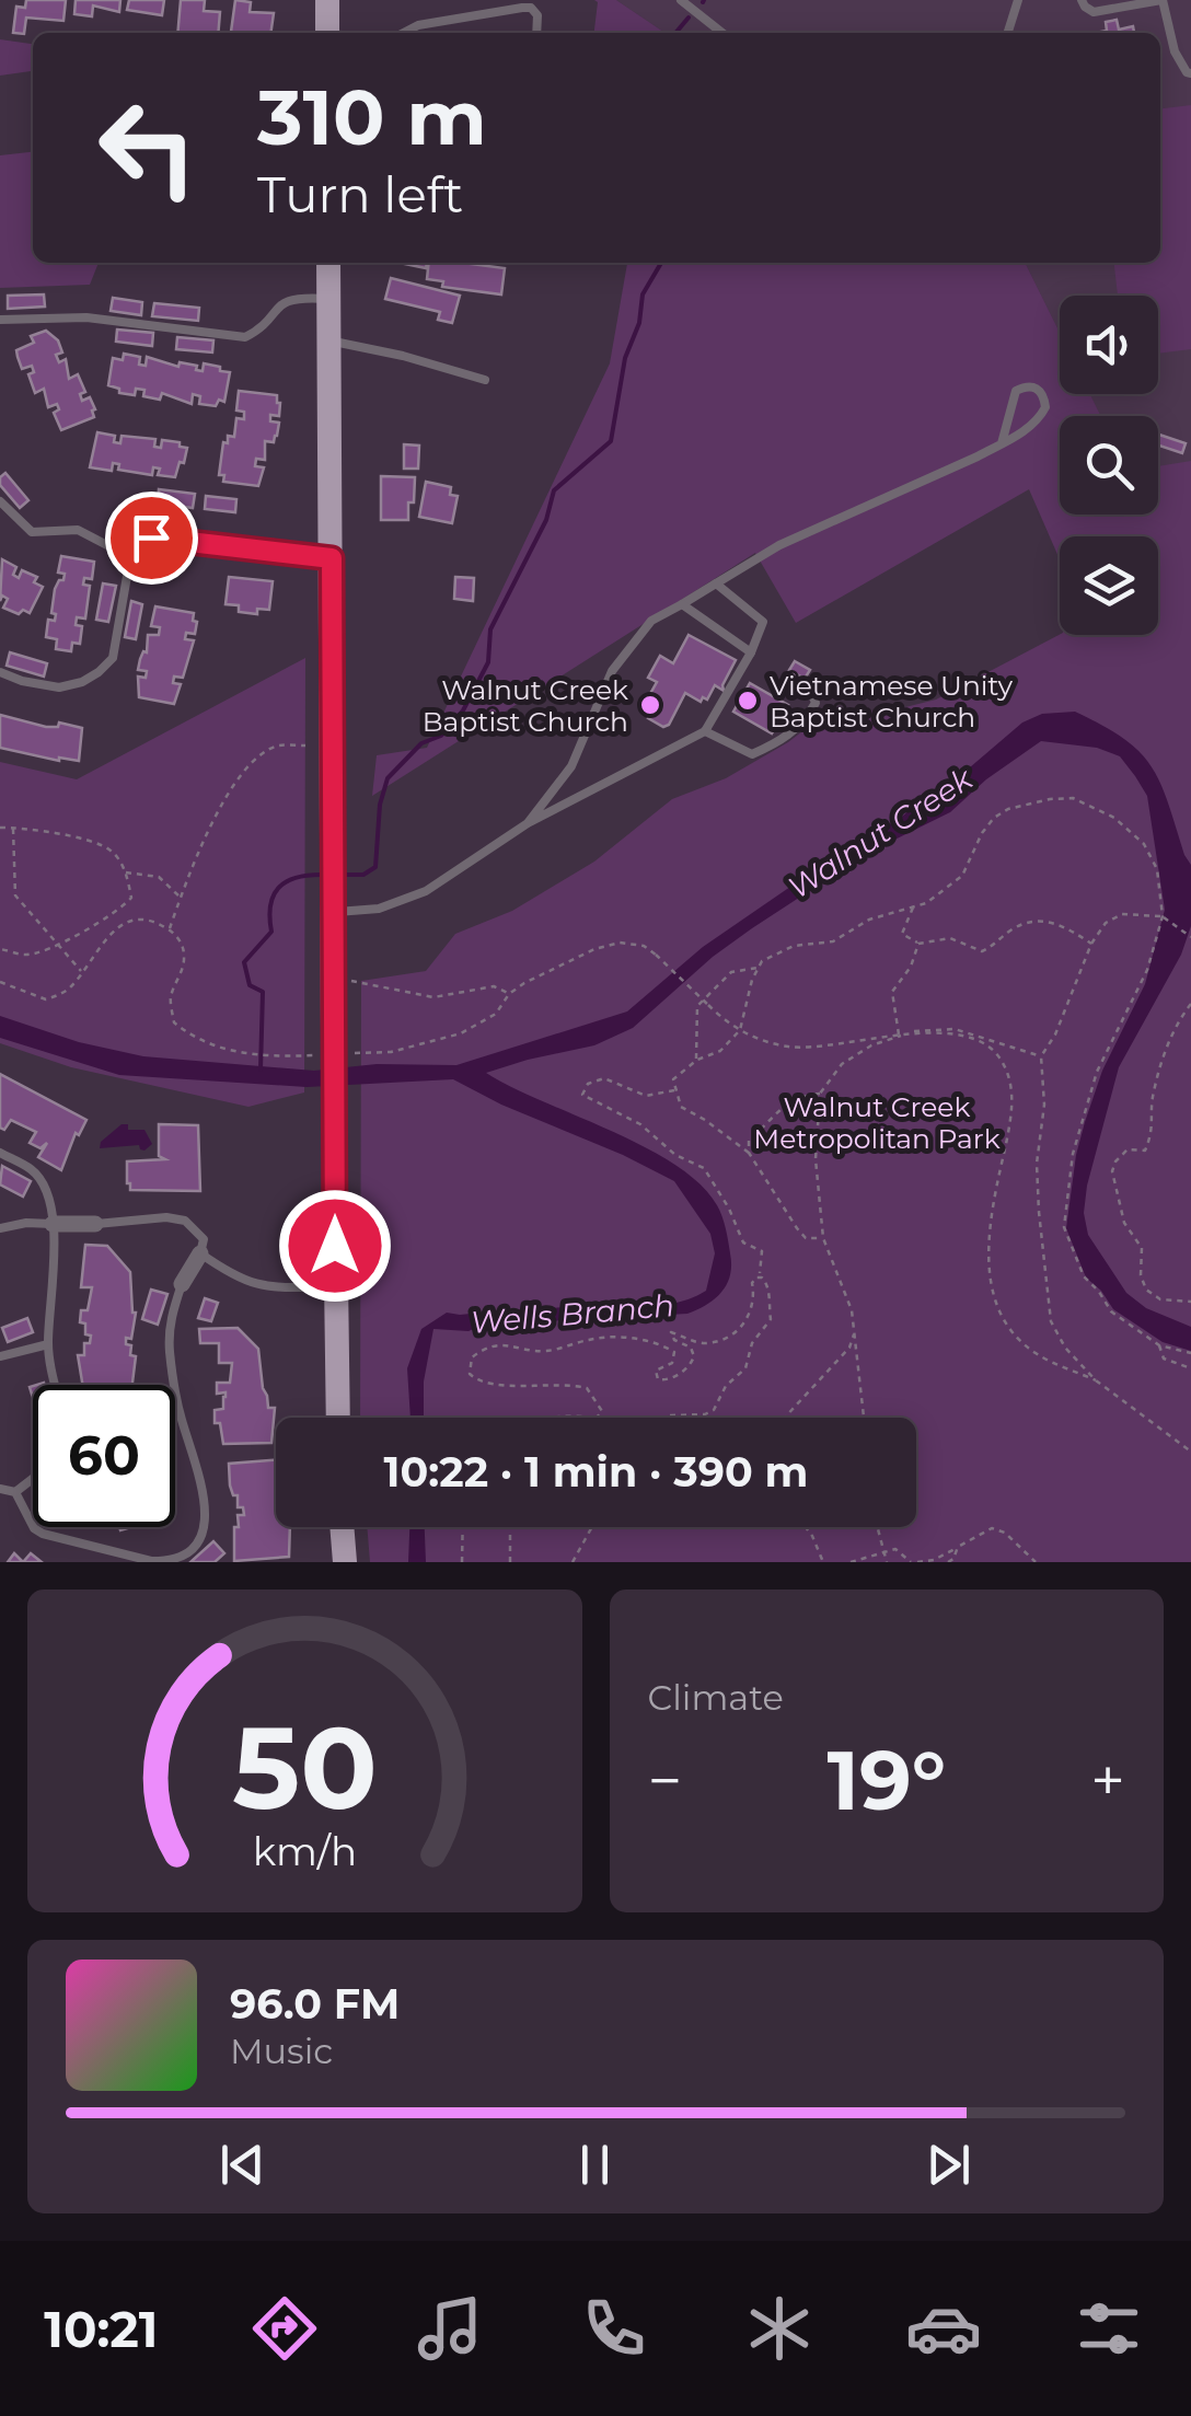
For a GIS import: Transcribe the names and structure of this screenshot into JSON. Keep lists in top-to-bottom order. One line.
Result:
{"water":["Walnut Creek","Wells Branch"],"parks":["Walnut Creek Metropolitan Park"],"places":["Vietnamese Unity Baptist Church","Walnut Creek Baptist Church"],"page":{"turn":["310 m","Turn left"],"limit":"60","trip":"10:22 · 1 min · 390 m","tile":"Climate","heat":["−","19°","+"],"song":["96.0 FM","Music"],"tabs":"10:21","gauge":["50","km/h"]}}
